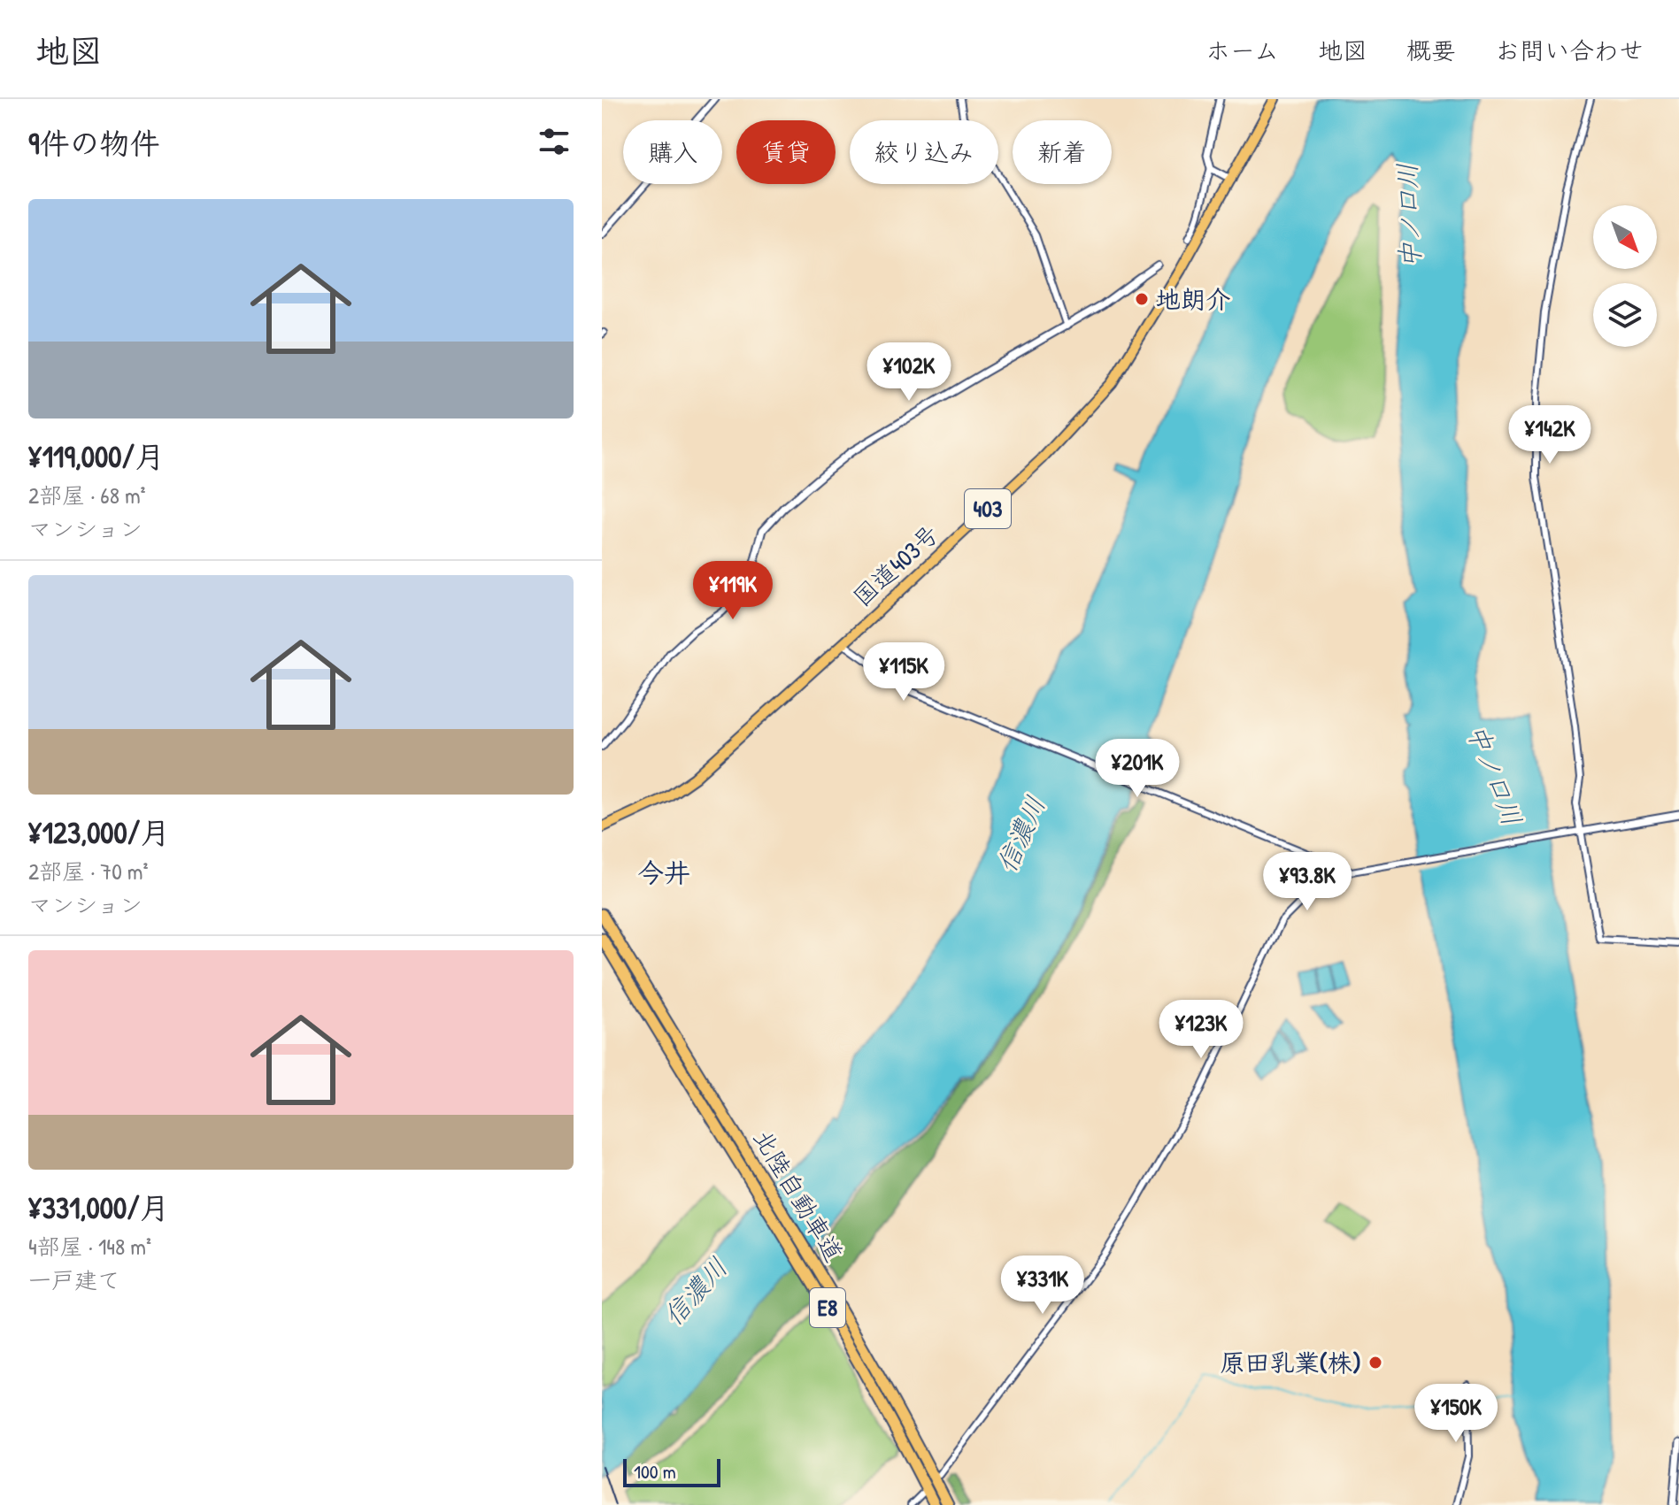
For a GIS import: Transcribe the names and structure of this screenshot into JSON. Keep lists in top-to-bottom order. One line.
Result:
{"streets":{"highway":["403","国道403号","北陸自動車道","E8"]},"districts":["今井"],"water":["中ノ口川","信濃川"],"places":["地朗介","原田乳業(株)"],"scale_bar":"100 m","north":"bottom right","page":{"header":"地図","nav":["ホーム","地図","概要","お問い合わせ"],"heading":"9件の物件","chip":["購入","賃貸","絞り込み","新着"],"list":[{"name":"¥119,000/月","note":"2部屋 · 68 m² · マンション"},{"name":"¥123,000/月","note":"2部屋 · 70 m² · マンション"},{"name":"¥331,000/月","note":"4部屋 · 148 m² · 一戸建て"}],"price":["¥102K","¥142K","¥119K","¥115K","¥201K","¥93.8K","¥123K","¥331K","¥150K"],"scale":"100 m"}}
